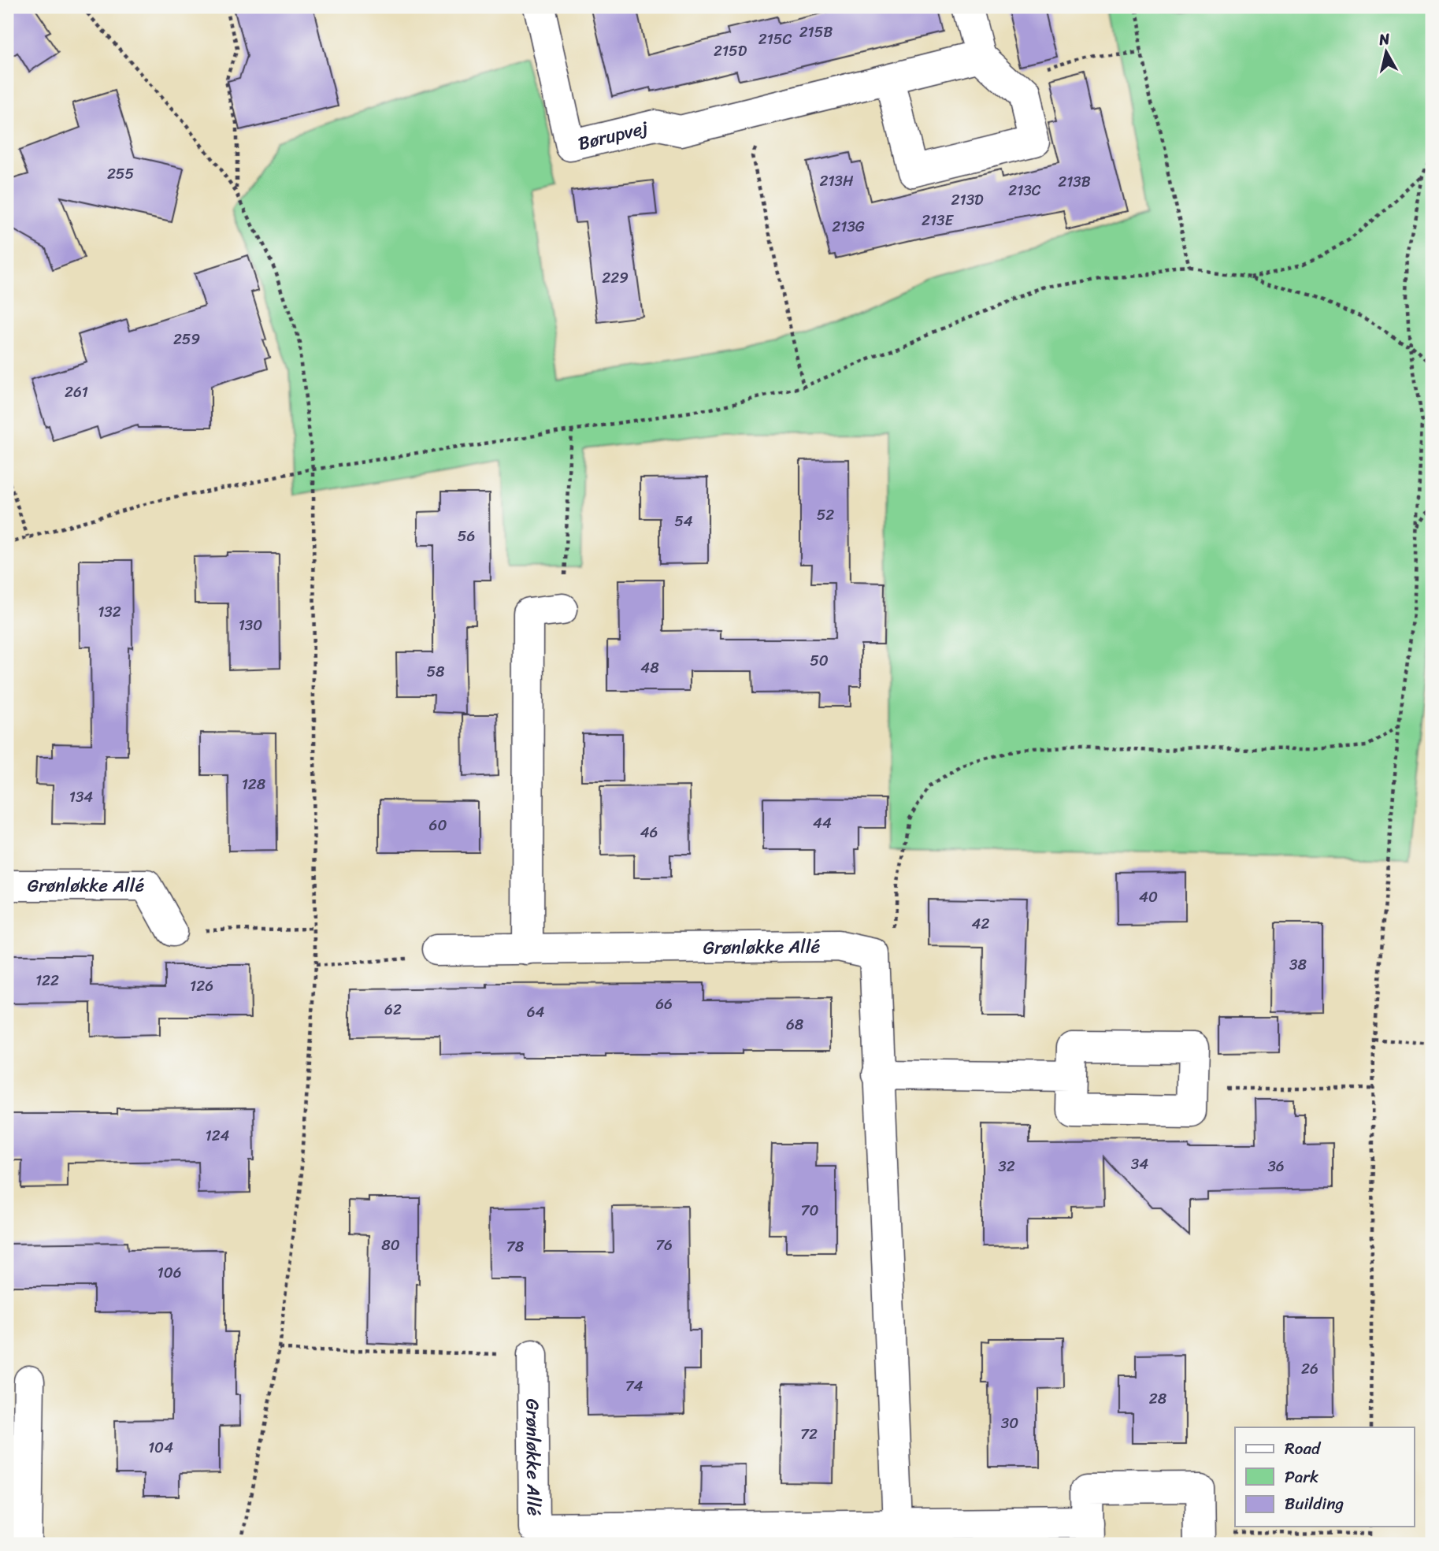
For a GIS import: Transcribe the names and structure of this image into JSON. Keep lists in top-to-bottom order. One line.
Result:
{"streets":{"street":["Børupvej","Grønløkke Allé"]},"house_numbers":["215B","215C","215D","255","213H","213B","213C","213D","213E","213G","229","259","261","52","54","56","132","130","50","48","58","128","134","44","60","46","40","42","38","122","126","66","62","64","68","124","34","32","36","70","80","76","78","106","26","74","28","30","72","104"],"legend":["Road","Park","Building"],"north":"top"}
